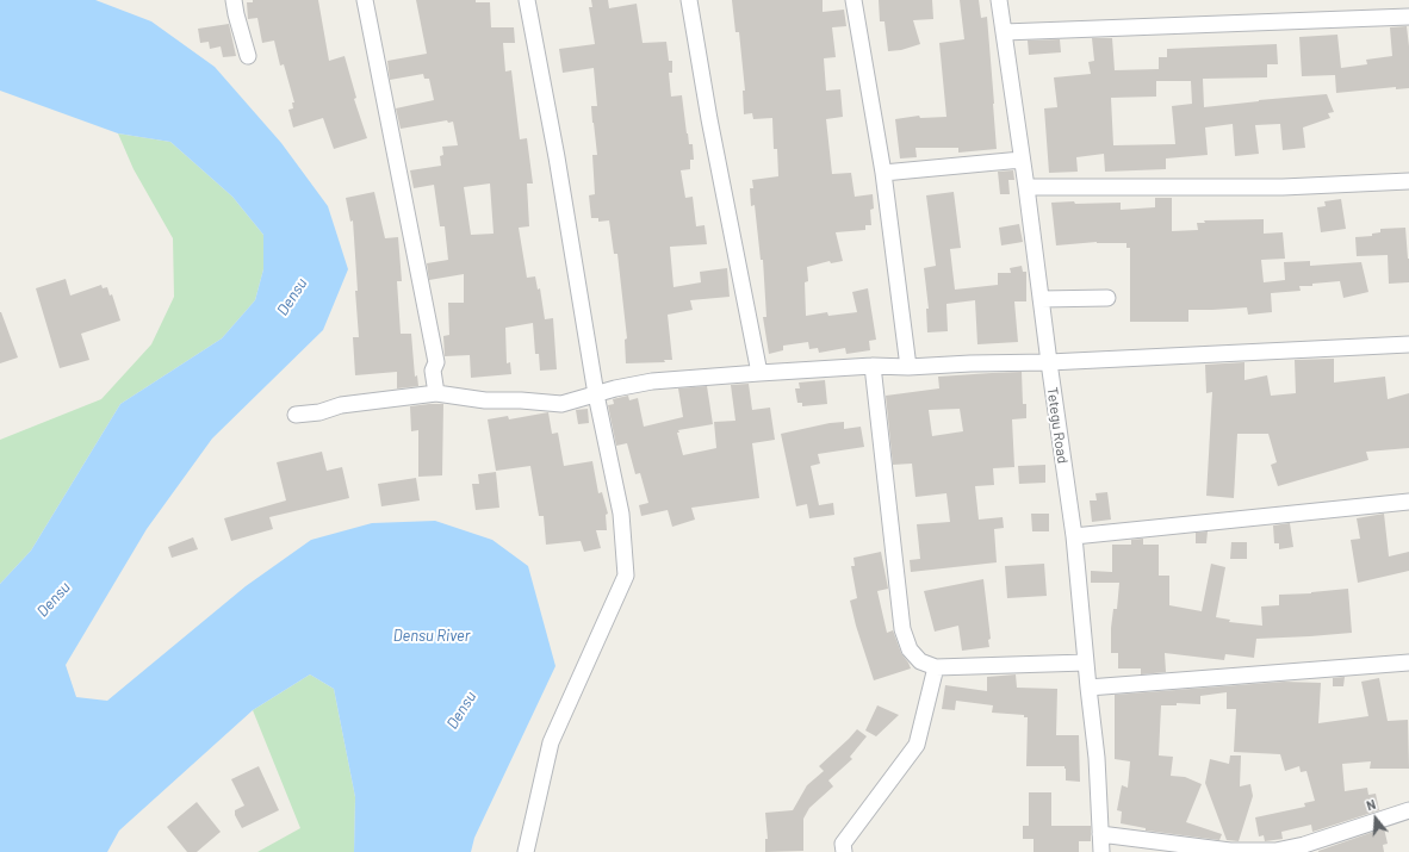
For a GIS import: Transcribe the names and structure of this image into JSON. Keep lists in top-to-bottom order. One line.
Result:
{"streets":{"street":["Tetegu Road"]},"water":["Densu","Densu River"],"north":"top"}
